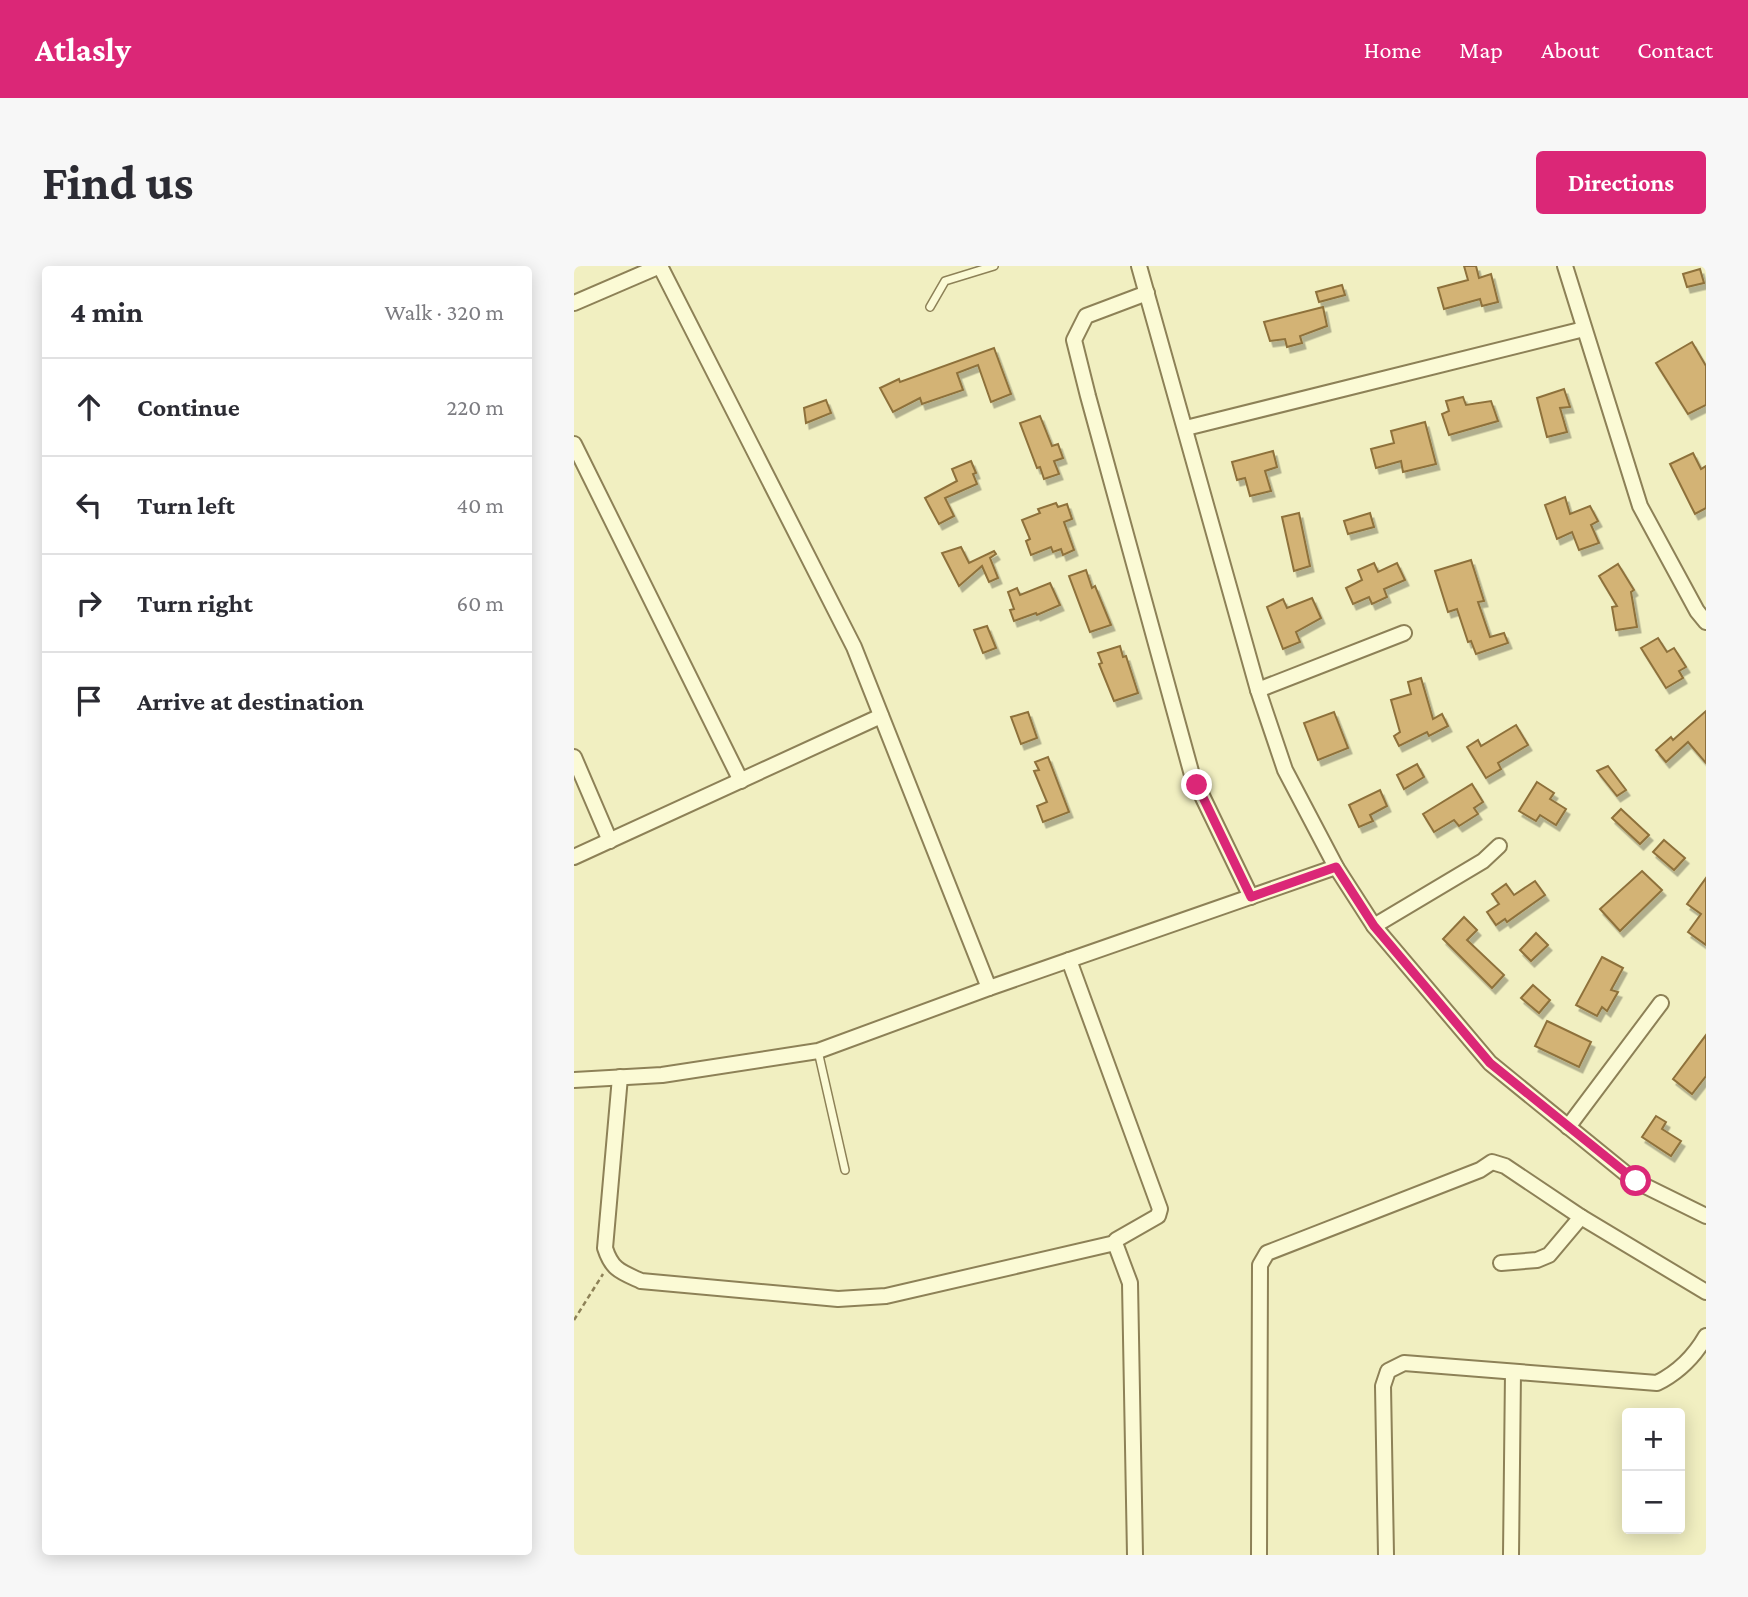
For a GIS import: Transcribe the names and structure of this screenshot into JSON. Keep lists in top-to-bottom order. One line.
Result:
{"page":{"header":"Atlasly","nav":["Home","Map","About","Contact"],"buttons":"Directions","title":"Find us","heading":["4 min","Walk · 320 m"],"list":[["Continue","220 m"],["Turn left","40 m"],["Turn right","60 m"],"Arrive at destination"],"map_buttons":["+","−"]}}
